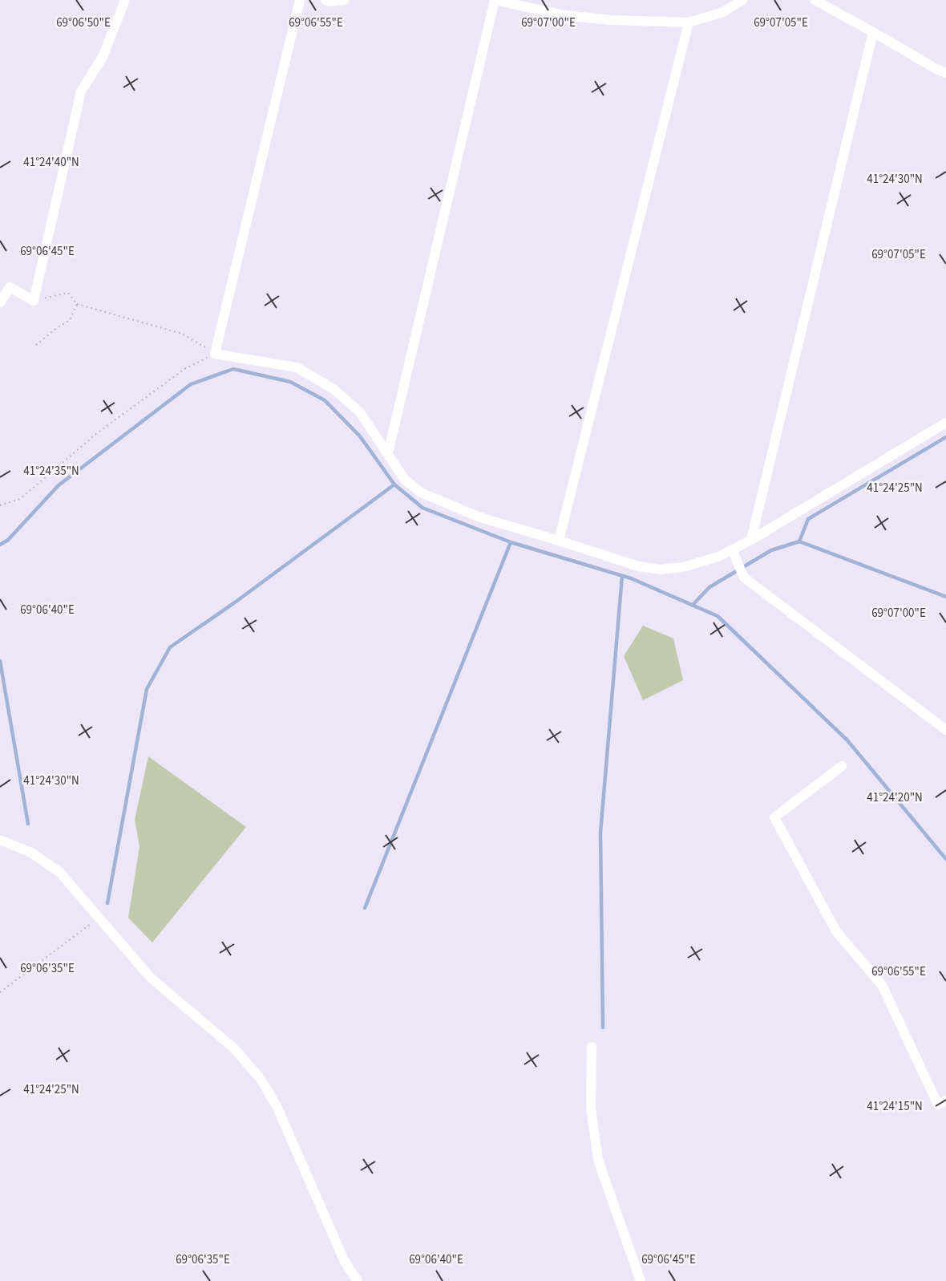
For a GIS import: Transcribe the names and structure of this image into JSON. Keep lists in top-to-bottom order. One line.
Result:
{"coordinates":["69°06'55\"E","69°07'00\"E","69°07'05\"E","69°06'50\"E","41°24'40\"N","41°24'30\"N","69°06'45\"E","41°24'35\"N","41°24'25\"N","69°06'40\"E","41°24'20\"N","69°06'35\"E","41°24'15\"N"]}
